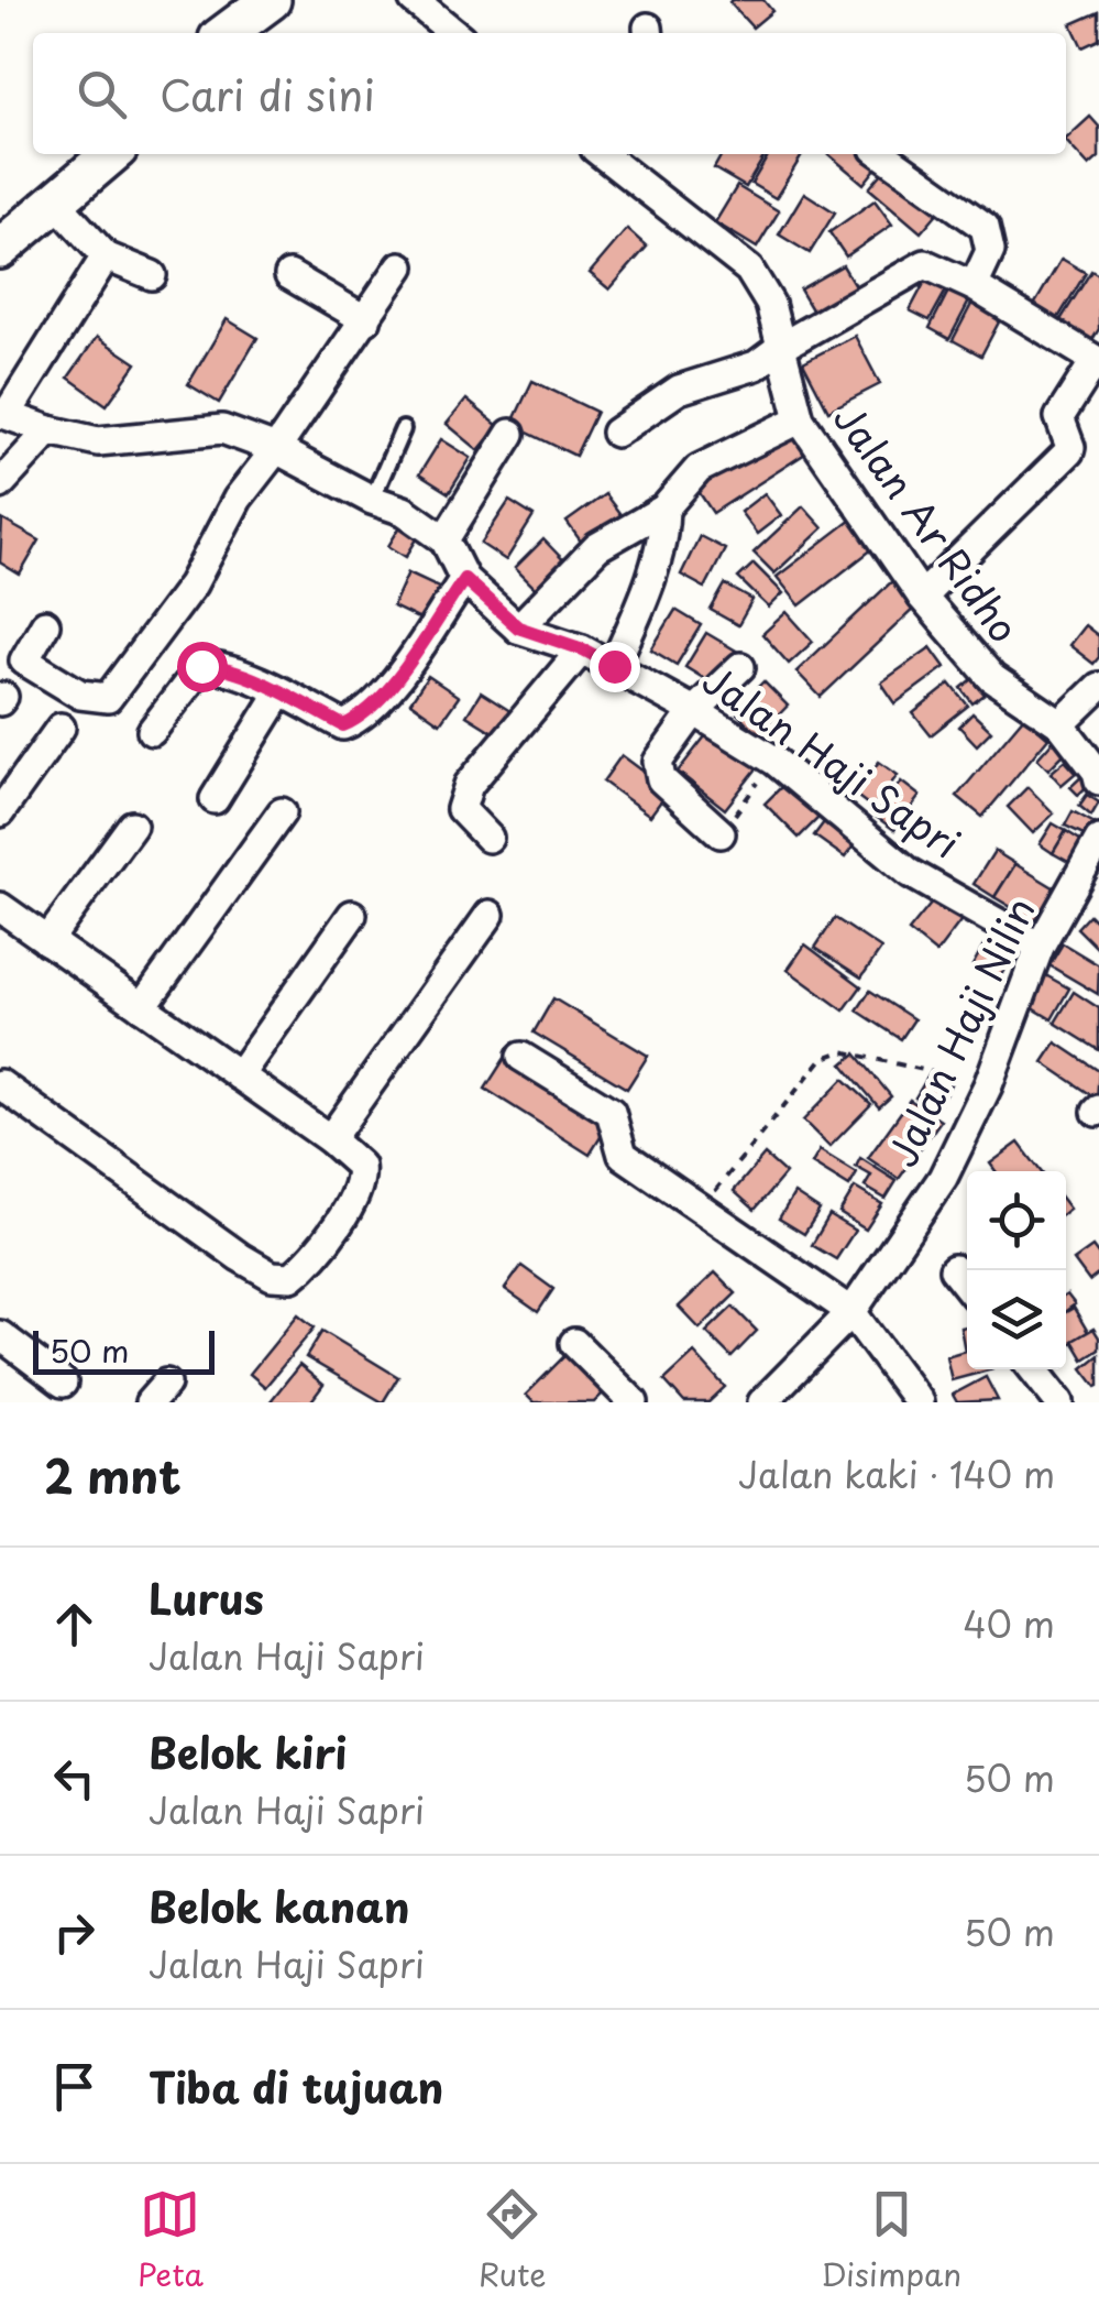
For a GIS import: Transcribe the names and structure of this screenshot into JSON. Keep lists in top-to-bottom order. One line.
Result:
{"streets":{"street":["Jalan Ar Ridho","Jalan Haji Sapri","Jalan Haji Nilin"]},"crossings":[["Jalan Haji Sapri","Jalan Haji Nilin"]],"scale_bar":"50 m","page":{"search":"Cari di sini","scale":"50 m","heading":["2 mnt","Jalan kaki · 140 m"],"list":[["Lurus","Jalan Haji Sapri","40 m"],["Belok kiri","Jalan Haji Sapri","50 m"],["Belok kanan","Jalan Haji Sapri","50 m"],"Tiba di tujuan"],"nav":["Peta","Rute","Disimpan"]}}
